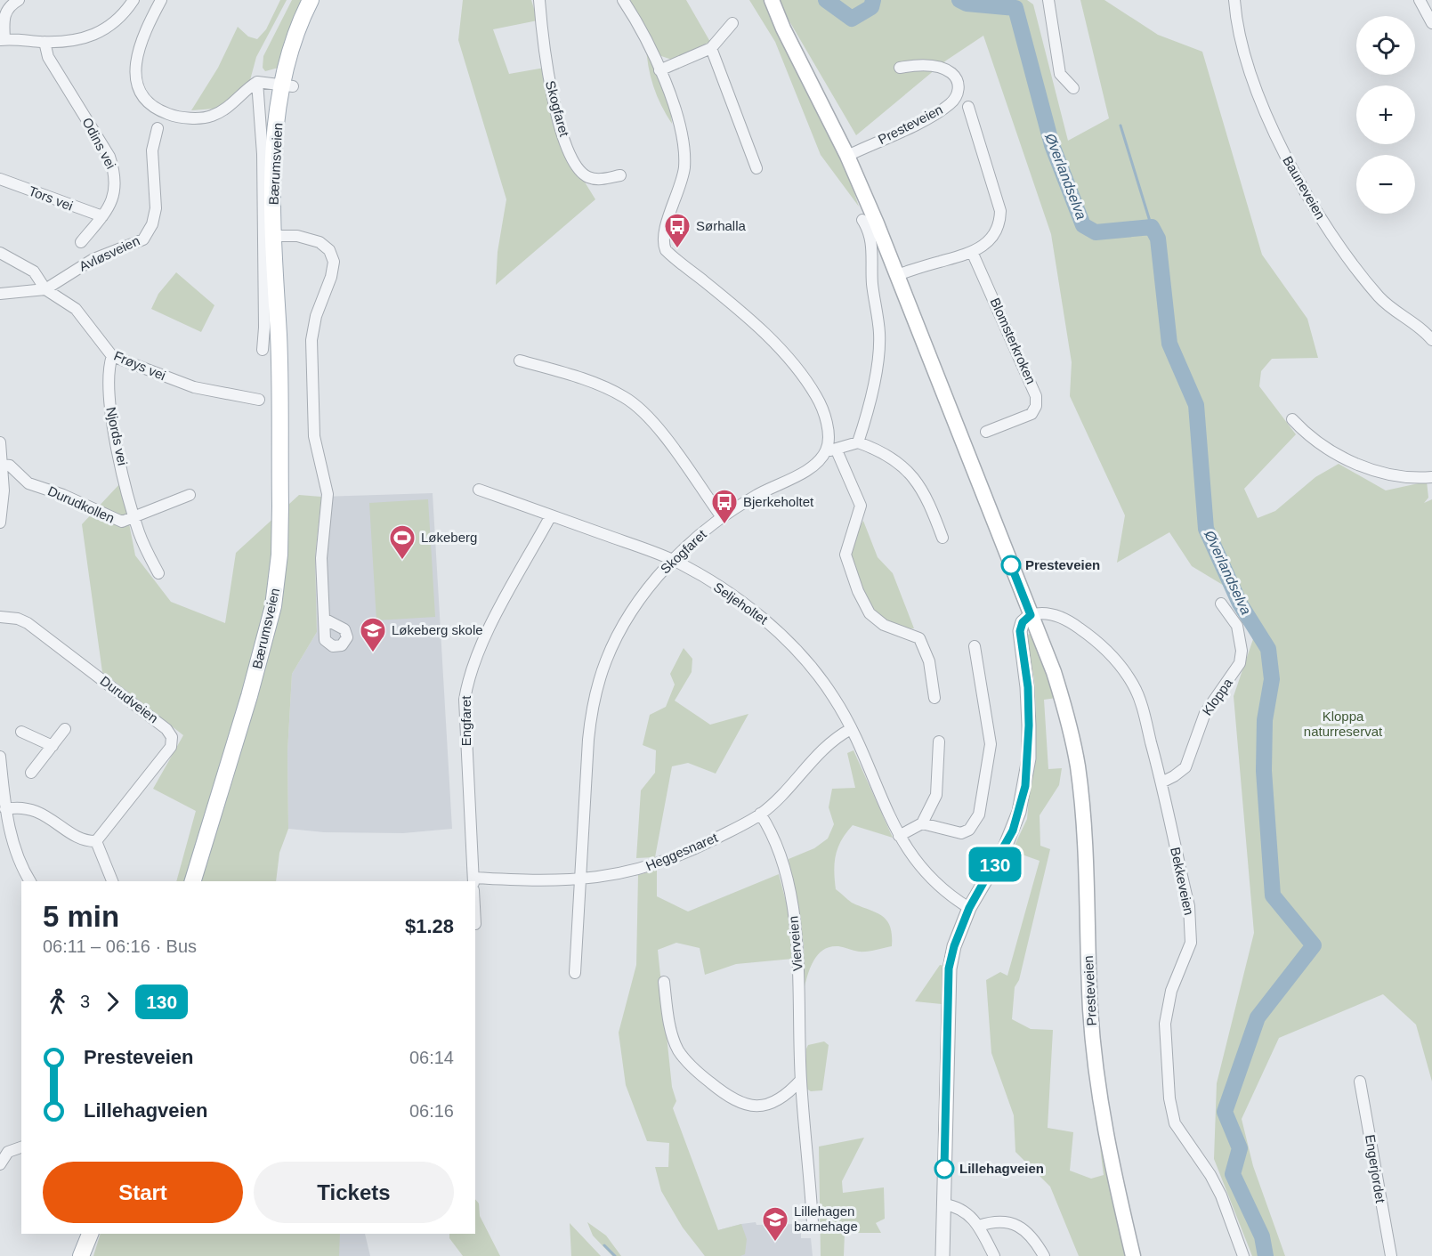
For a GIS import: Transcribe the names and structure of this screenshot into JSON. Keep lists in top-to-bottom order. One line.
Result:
{"streets":{"main road":["Presteveien","Bærumsveien"],"street":["Skogfaret","Odins vei","Bauneveien","Tors vei","Avløsveien","Blomsterkroken","Frøys vei","Njords vei","Durudkollen","Seljeholtet","Kloppa","Durudveien","Engfaret","Heggesnaret","Bekkeveien","Vierveien","Engerjordet"]},"crossings":[["Skogfaret","Seljeholtet"],["Skogfaret","Heggesnaret"],["Presteveien","Bekkeveien"],["Odins vei","Tors vei"],["Avløsveien","Frøys vei"],["Frøys vei","Njords vei"],["Njords vei","Durudkollen"],["Seljeholtet","Engfaret"],["Seljeholtet","Heggesnaret"],["Kloppa","Bekkeveien"],["Engfaret","Heggesnaret"],["Heggesnaret","Vierveien"]],"water":["Øverlandselva"],"parks":["Kloppa naturreservat"],"places":{"bus stop":["Sørhalla","Bjerkeholtet"],"sports":["Løkeberg"],"other":["Presteveien","Lillehagveien"],"school or university":["Løkeberg skole","Lillehagen barnehage"]},"lines":["bus line 130"],"page":{"on_map":"130","map_buttons":["+","−"],"heading":["5 min","06:11 – 06:16 · Bus","$1.28"],"legs":["3","130"],"list":[{"name":"Presteveien","value":"06:14"},{"name":"Lillehagveien","value":"06:16"}],"buttons":["Start","Tickets"]}}
